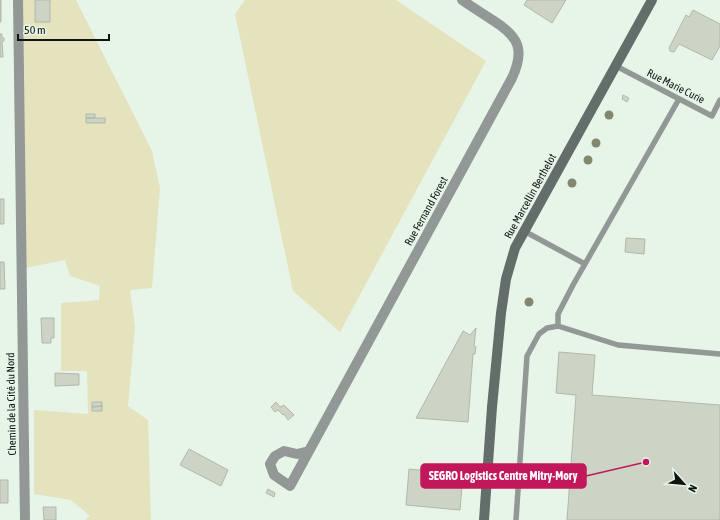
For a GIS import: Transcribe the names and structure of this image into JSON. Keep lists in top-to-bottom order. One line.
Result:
{"streets":{"street":["Rue Marcellin Berthelot","Rue Fernand Forest","Chemin de la Cité du Nord"],"lane":["Rue Marie Curie"]},"crossings":[["Rue Marie Curie","Rue Marcellin Berthelot"]],"places":["SEGRO Logistics Centre Mitry-Mory"],"scale_bar":"50 m","north":"bottom right"}
